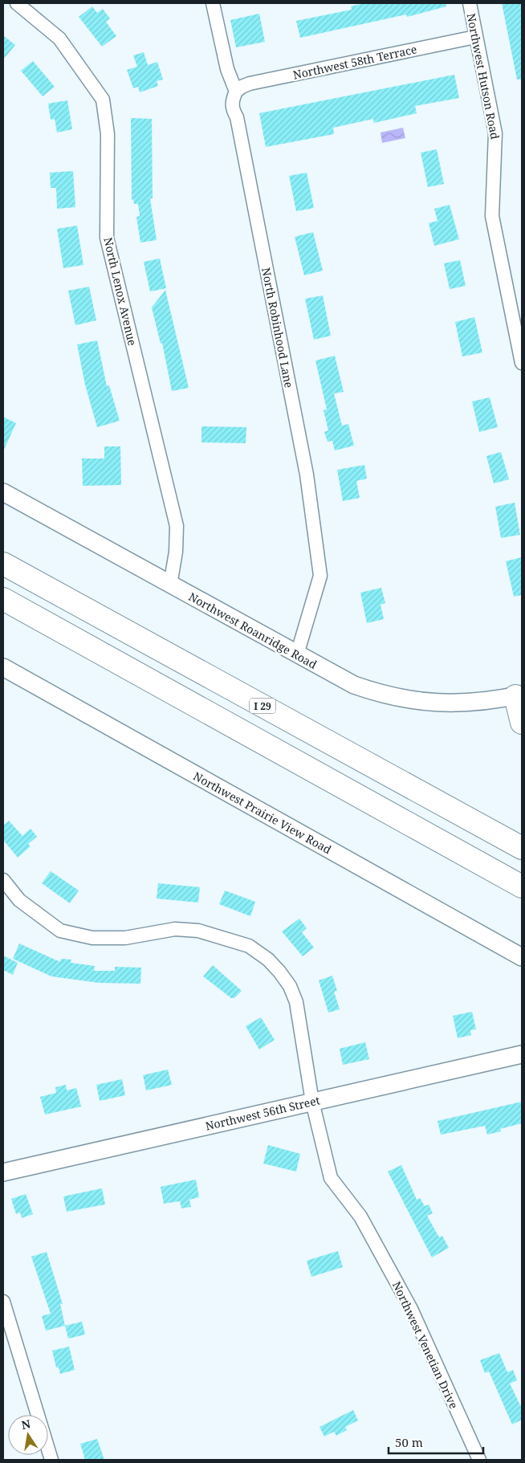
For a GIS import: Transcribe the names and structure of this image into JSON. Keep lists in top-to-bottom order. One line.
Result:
{"streets":{"highway":["I 29"],"street":["Northwest 58th Terrace","Northwest Hutson Road","North Lenox Avenue","North Robinhood Lane","Northwest Roanridge Road","Northwest Prairie View Road","Northwest 56th Street","Northwest Venetian Drive"]},"crossings":[["Northwest 58th Terrace","Northwest Hutson Road"],["Northwest 58th Terrace","North Robinhood Lane"],["North Lenox Avenue","Northwest Roanridge Road"],["North Robinhood Lane","Northwest Roanridge Road"],["Northwest 56th Street","Northwest Venetian Drive"]],"scale_bar":"50 m","north":"top"}
